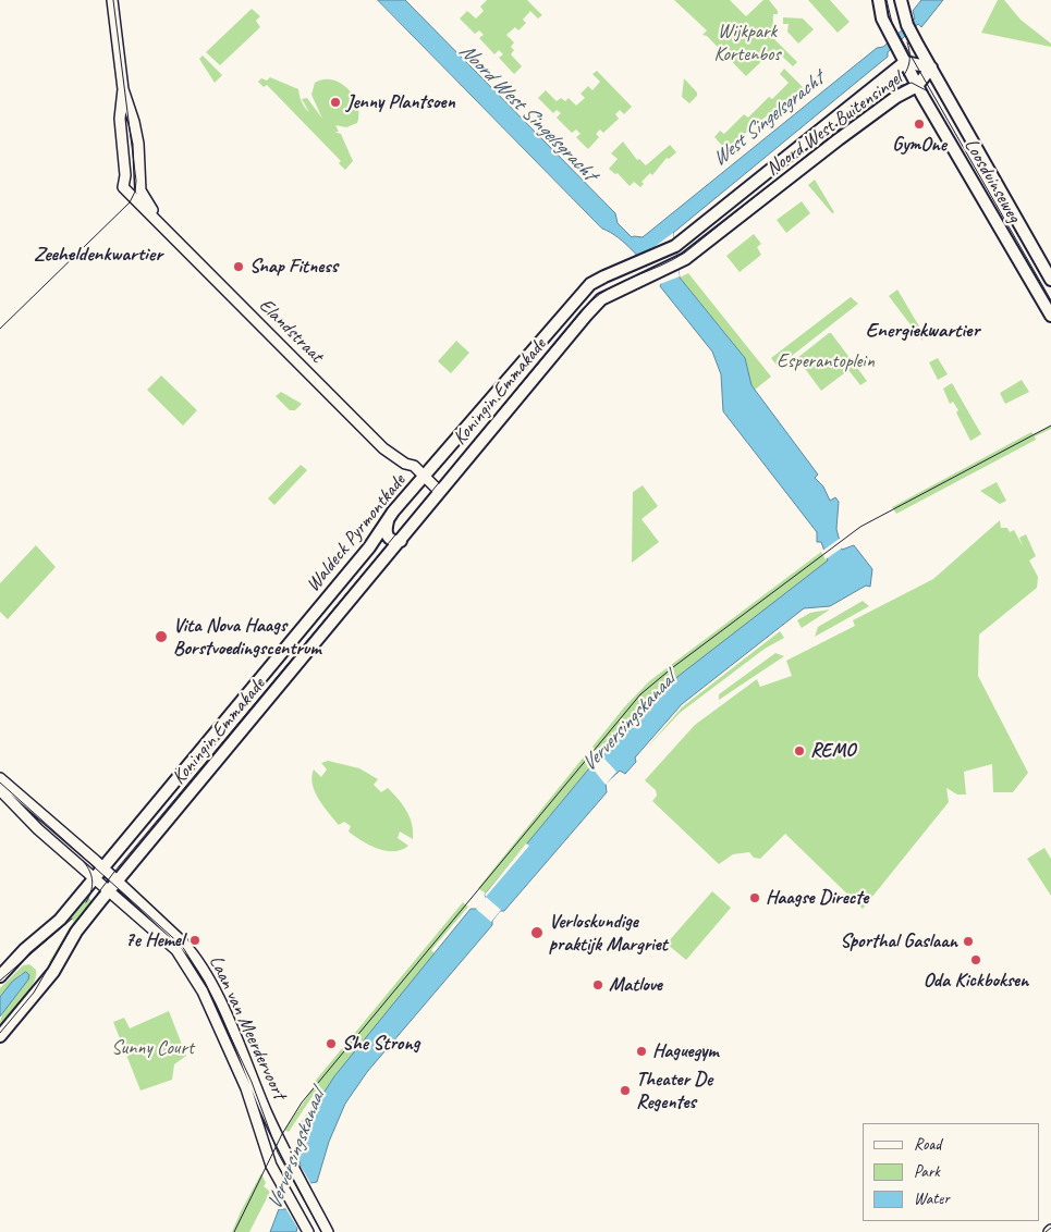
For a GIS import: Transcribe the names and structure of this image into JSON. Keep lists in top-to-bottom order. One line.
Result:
{"streets":{"main road":["Noord West Buitensingel","Loosduinseweg","Koningin Emmakade","Waldeck Pyrmontkade"],"street":["Elandstraat","Laan van Meerdervoort"]},"crossings":[["Noord West Buitensingel","Loosduinseweg"],["Noord West Buitensingel","Koningin Emmakade"],["Noord West Buitensingel","Waldeck Pyrmontkade"],["Elandstraat","Koningin Emmakade"],["Elandstraat","Waldeck Pyrmontkade"],["Koningin Emmakade","Laan van Meerdervoort"],["Waldeck Pyrmontkade","Laan van Meerdervoort"]],"districts":["Zeeheldenkwartier","Energiekwartier"],"water":["Noord West Singelsgracht","West Singelsgracht","Verversingskanaal"],"parks":["Wijkpark Kortenbos","Esperantoplein","Sunny Court"],"places":["Jenny Plantsoen","GymOne","Snap Fitness","Vita Nova Haags Borstvoedingscentrum","REMO","Haagse Directe","Verloskundige praktijk Margriet","7e Hemel","Sporthal Gaslaan","Oda Kickboksen","Matlove","She Strong","Haguegym","Theater De Regentes"],"legend":["Road","Park","Water"]}
